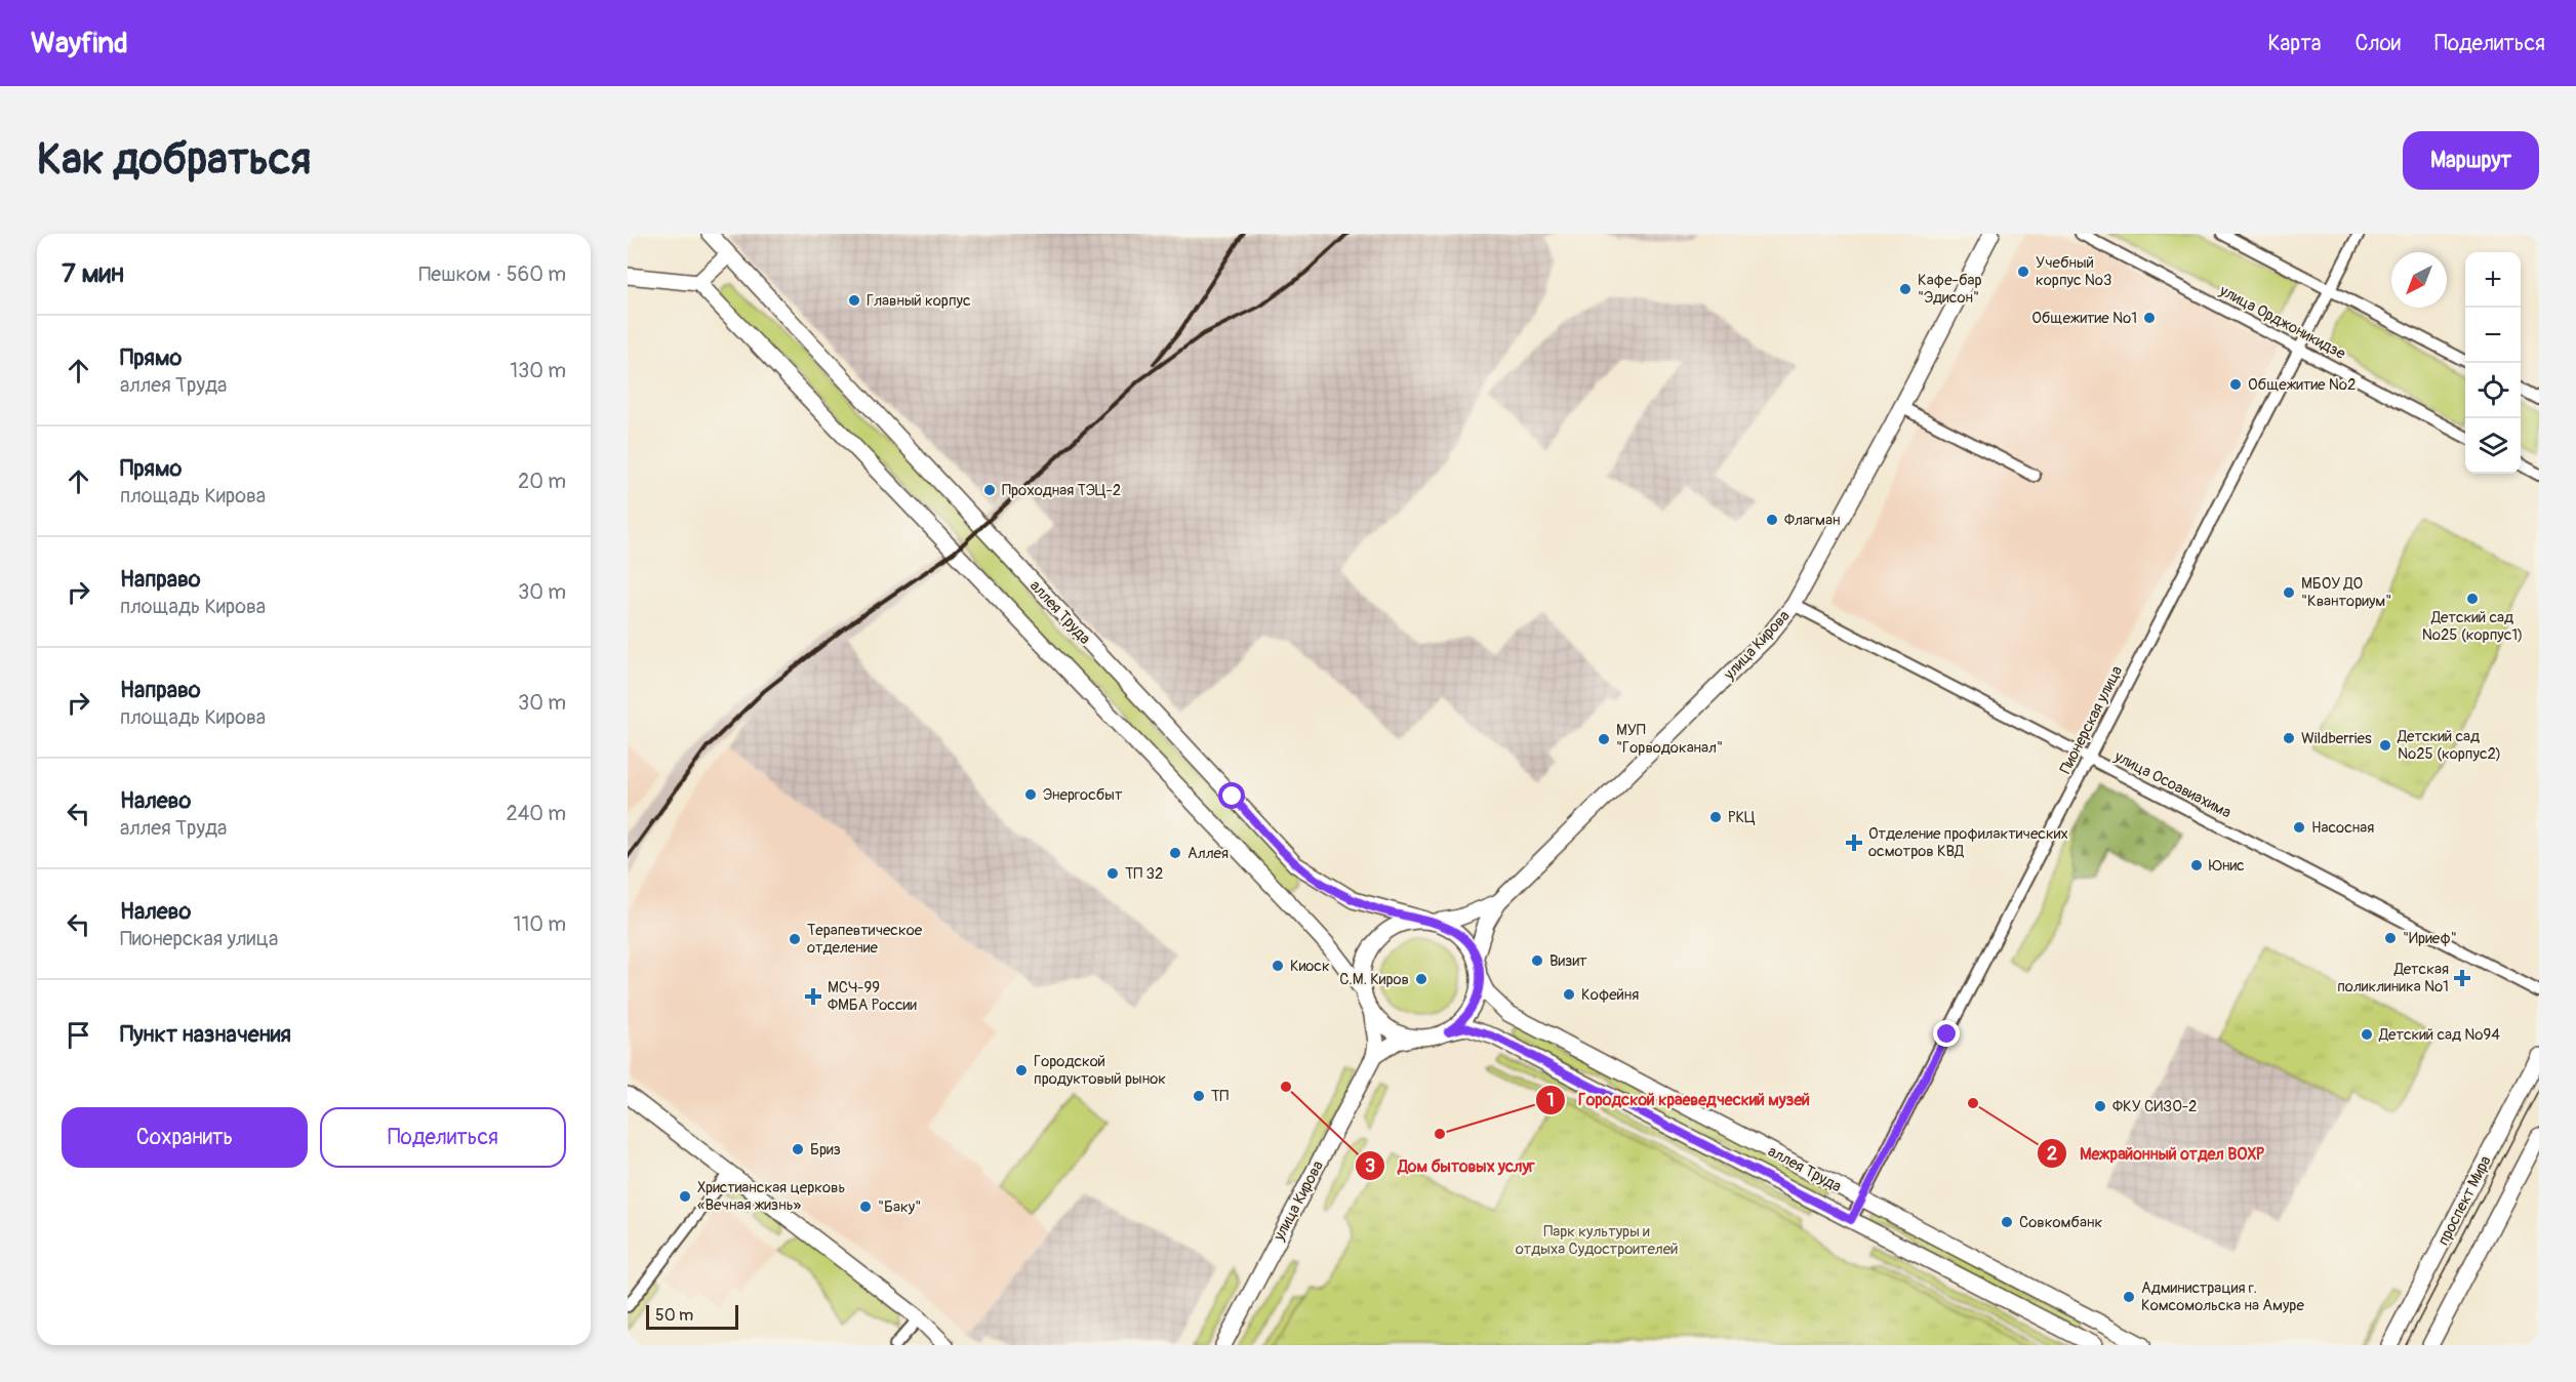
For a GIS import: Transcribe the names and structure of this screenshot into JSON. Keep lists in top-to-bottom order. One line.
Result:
{"streets":{"main road":["аллея Труда","улица Кирова","проспект Мира"],"street":["улица Орджоникидзе","Пионерская улица","улица Осоавиахима"]},"crossings":[["улица Орджоникидзе","Пионерская улица"],["аллея Труда","улица Кирова"],["аллея Труда","Пионерская улица"],["улица Кирова","улица Осоавиахима"],["Пионерская улица","улица Осоавиахима"]],"parks":["Парк культуры и отдыха Судостроителей"],"places":{"other":["Учебный корпус №3","Кафе-бар \"Эдисон\"","Главный корпус","Общежитие №1","Общежитие №2","Проходная ТЭЦ-2","Флагман","МБОУ ДО \"Кванториум\"","Детский сад №25 (корпус1)","Wildberries","МУП \"Горводоканал\"","Детский сад №25 (корпус2)","Энергосбыт","РКЦ","Насосная","Аллея","Юнис","ТП 32","\"Ириеф\"","Терапевтическое отделение","Визит","Киоск","С.М. Киров","Кофейня","Детский сад №94","Городской продуктовый рынок","Дом бытовых услуг","ТП","Межрайонный отдел ВОХР","ФКУ СИЗО-2","Городской краеведческий музей","Бриз","Христианская церковь «Вечная жизнь»","\"Баку\"","Совкомбанк","Администрация г. Комсомольска на Амуре"],"health":["Отделение профилактических осмотров КВД","Детская поликлиника №1","МСЧ-99 ФМБА России"]},"scale_bar":"50 m","north":"bottom left","page":{"header":"Wayfind","nav":["Карта","Слои","Поделиться"],"buttons":["Маршрут",["Сохранить","Поделиться"]],"title":"Как добраться","heading":["7 мин","Пешком · 560 m"],"map_buttons":["+","−"],"list":[["Прямо","аллея Труда","130 m"],["Прямо","площадь Кирова","20 m"],["Направо","площадь Кирова","30 m"],["Направо","площадь Кирова","30 m"],["Налево","аллея Труда","240 m"],["Налево","Пионерская улица","110 m"],"Пункт назначения"],"scale":"50 m"}}
